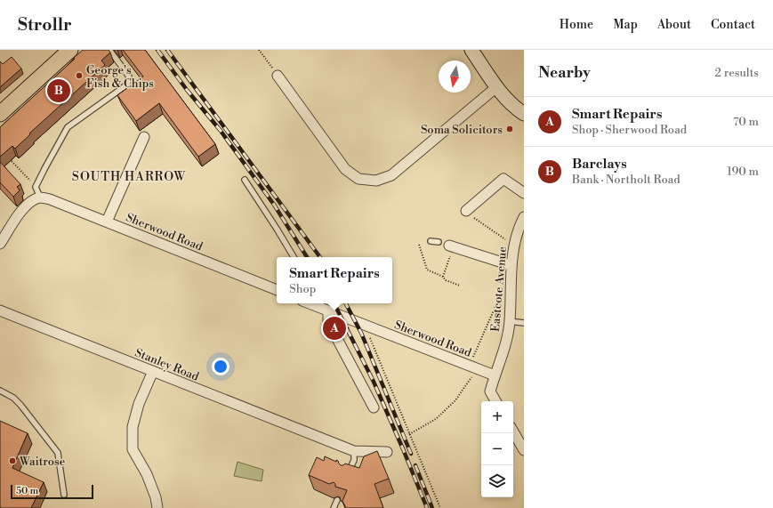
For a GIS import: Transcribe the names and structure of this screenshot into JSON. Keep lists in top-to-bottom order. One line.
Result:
{"streets":{"street":["Sherwood Road","Eastcote Avenue","Stanley Road"]},"crossings":[["Sherwood Road","Eastcote Avenue"]],"districts":["SOUTH HARROW"],"places":["George's Fish & Chips","Soma Solicitors","Waitrose"],"scale_bar":"50 m","north":"bottom","page":{"header":"Strollr","nav":["Home","Map","About","Contact"],"heading":["Nearby","2 results"],"pins":["B","A"],"list":[{"mark":"A","name":"Smart Repairs","note":"Shop · Sherwood Road","value":"70 m"},{"mark":"B","name":"Barclays","note":"Bank · Northolt Road","value":"190 m"}],"popup":["Smart Repairs","Shop"],"map_buttons":["+","−"],"scale":"50 m"}}
